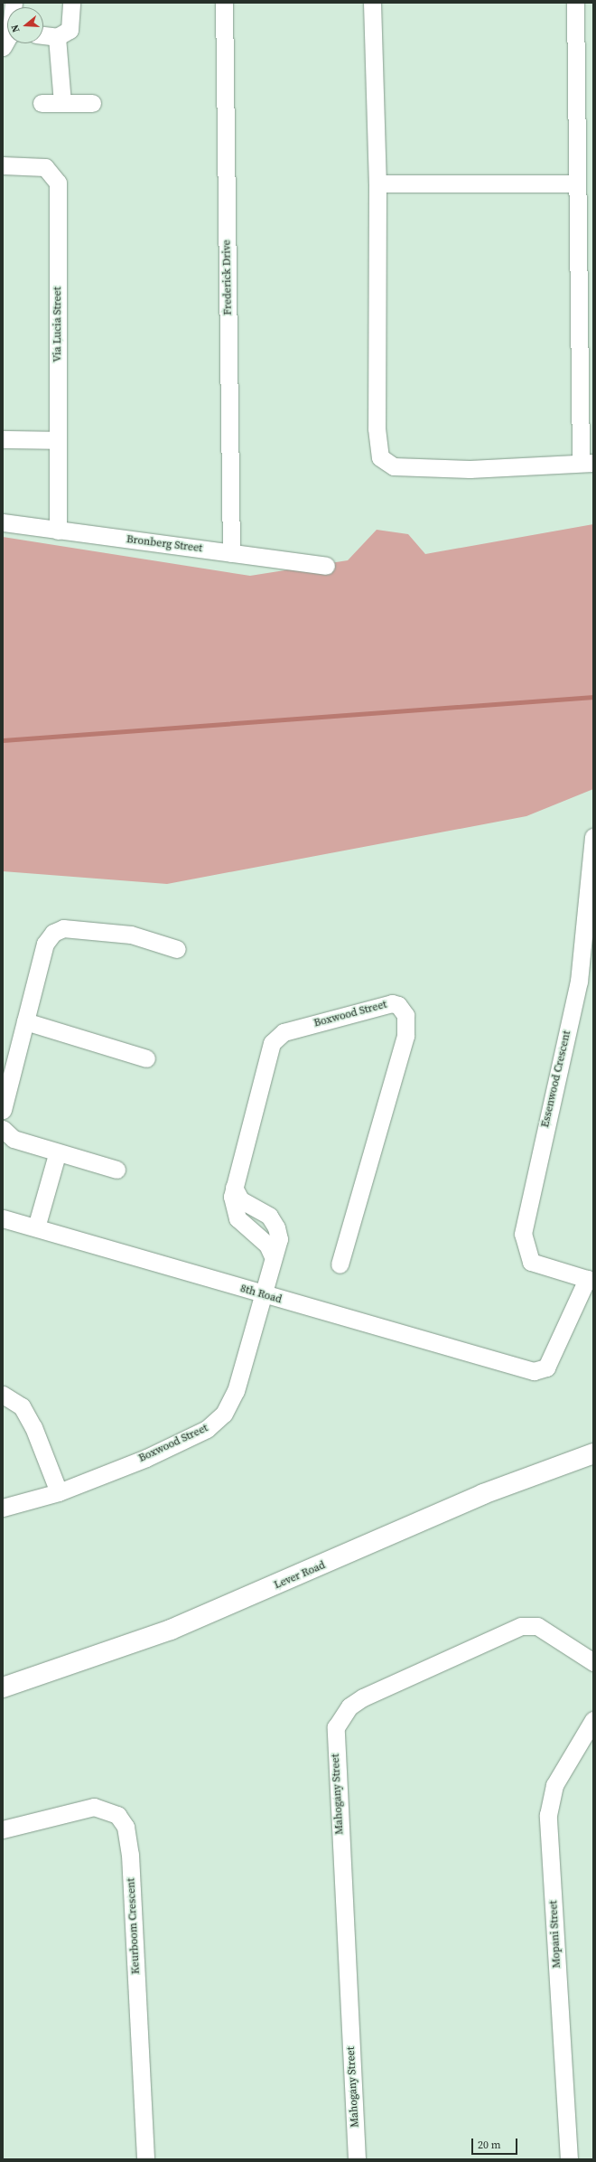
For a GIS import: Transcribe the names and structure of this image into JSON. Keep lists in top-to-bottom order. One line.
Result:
{"streets":{"main road":["Lever Road"],"street":["Frederick Drive","Via Lucia Street","Bronberg Street","Boxwood Street","Essenwood Crescent","8th Road","Mahogany Street","Keurboom Crescent","Mopani Street"]},"crossings":[["Frederick Drive","Bronberg Street"],["Via Lucia Street","Bronberg Street"],["Boxwood Street","8th Road"],["Essenwood Crescent","8th Road"]],"scale_bar":"20 m","north":"left"}
